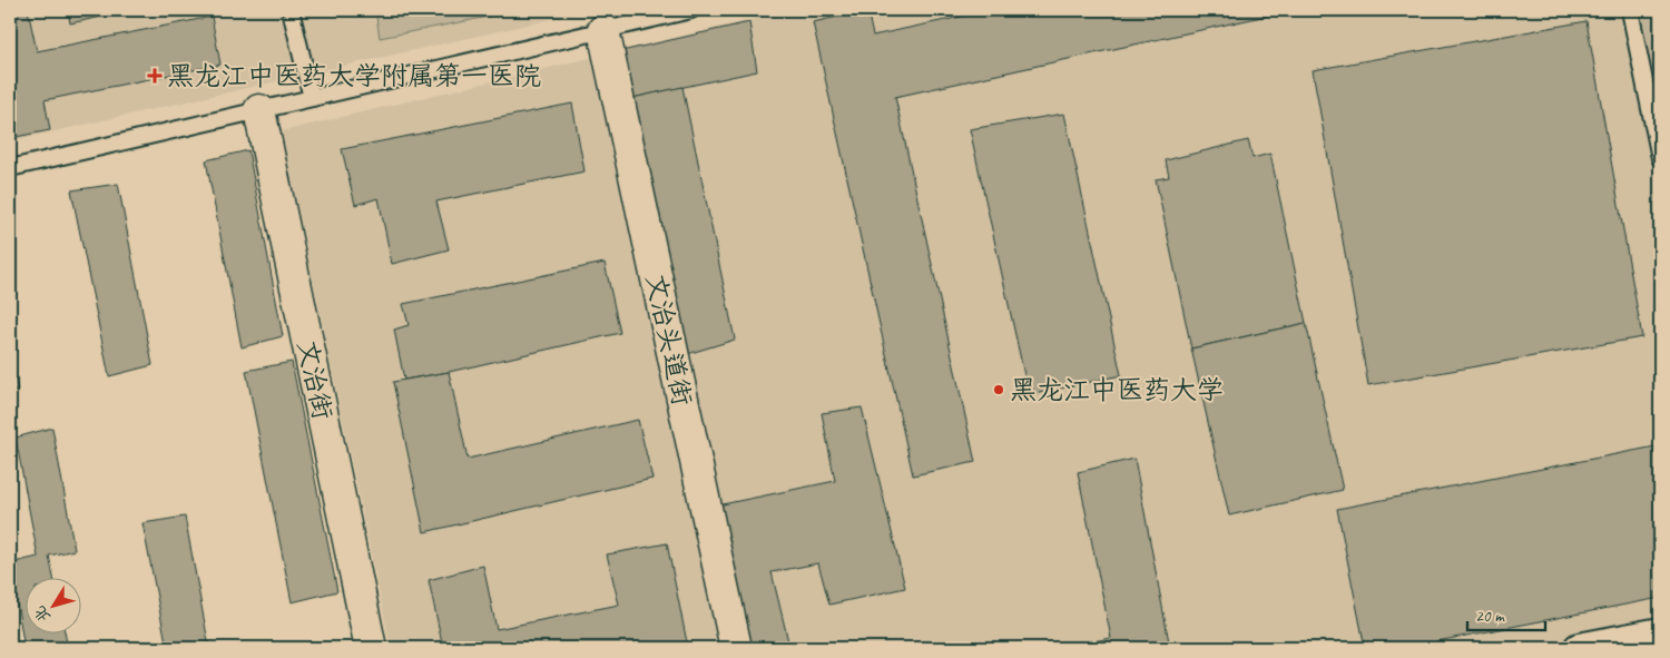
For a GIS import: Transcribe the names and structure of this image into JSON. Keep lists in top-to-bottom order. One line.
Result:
{"streets":{"street":["文治头道街","文治街"]},"places":{"health":["黑龙江中医药大学附属第一医院"],"other":["黑龙江中医药大学"]},"scale_bar":"20 m","north":"bottom left"}
